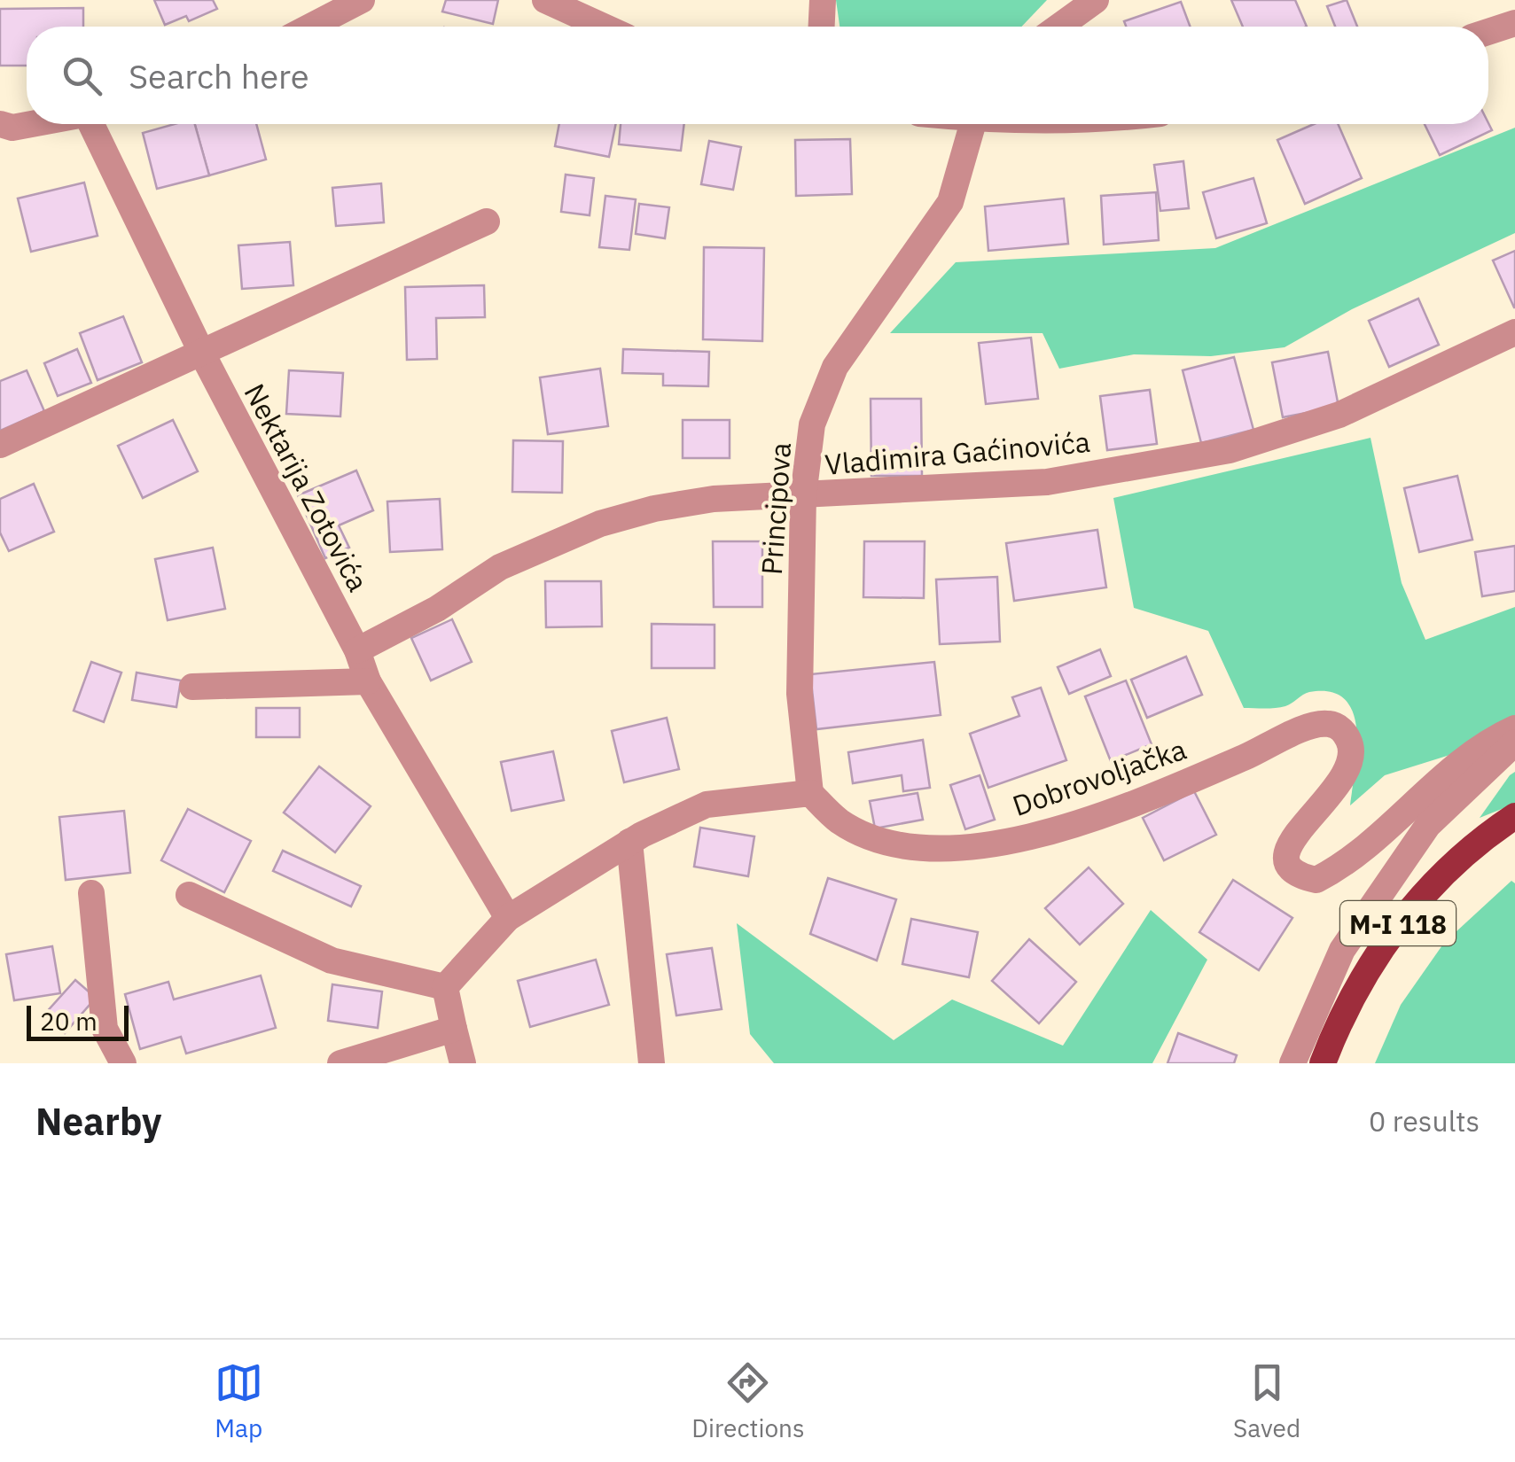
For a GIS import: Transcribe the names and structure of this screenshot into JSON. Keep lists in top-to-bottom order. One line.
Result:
{"streets":{"main road":["M-I 118"],"street":["Vladimira Gaćinovića","Nektarija Zotovića","Principova","Dobrovoljačka"]},"crossings":[["Vladimira Gaćinovića","Principova"],["Principova","Dobrovoljačka"]],"scale_bar":"20 m","page":{"search":"Search here","scale":"20 m","heading":["Nearby","0 results"],"nav":["Map","Directions","Saved"]}}
